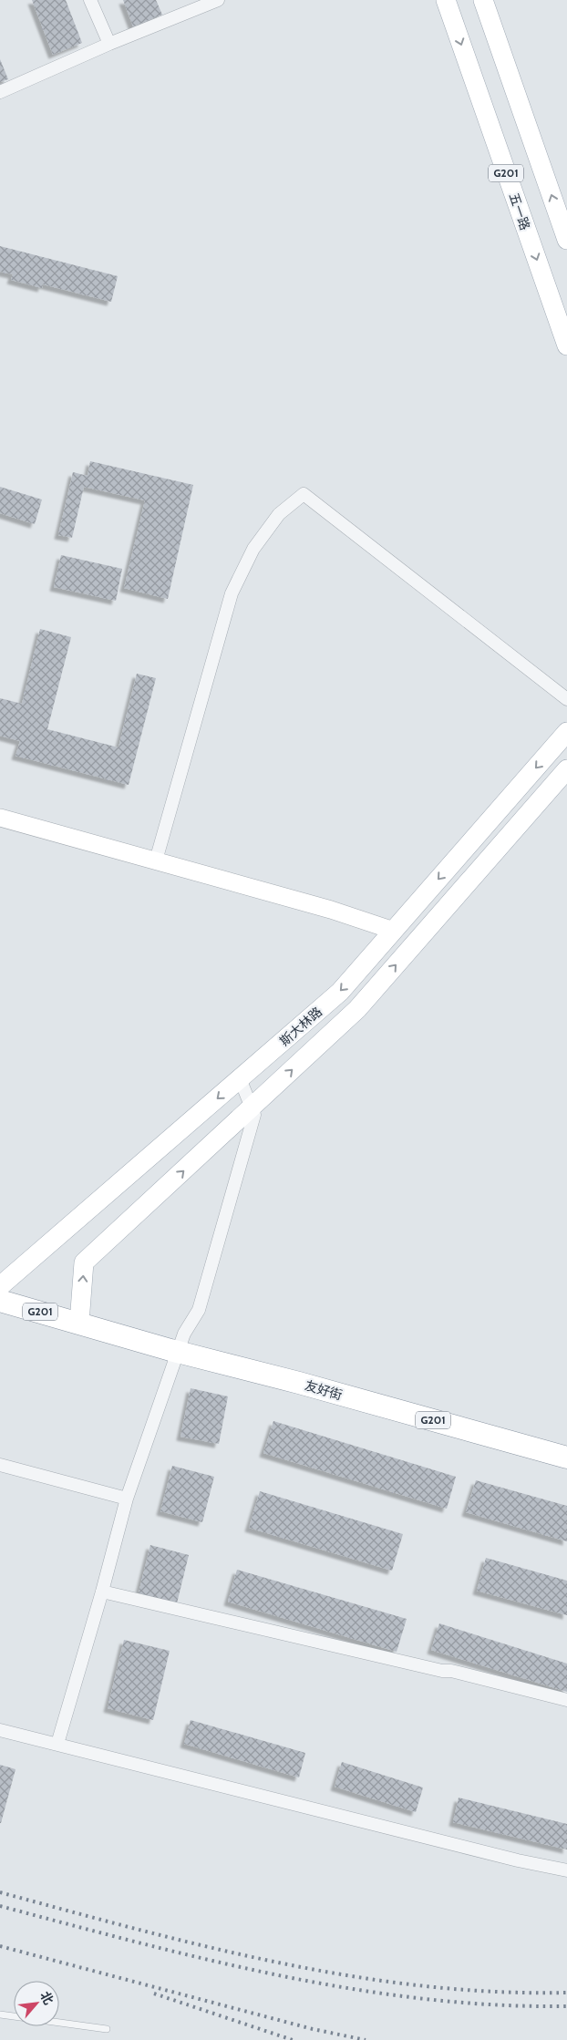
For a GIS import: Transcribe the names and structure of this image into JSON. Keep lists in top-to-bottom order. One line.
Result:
{"streets":{"highway":["G201","友好街"],"main road":["五一路","斯大林路"]},"crossings":[["G201","斯大林路"],["G201","友好街"],["斯大林路","友好街"]],"north":"top right"}
